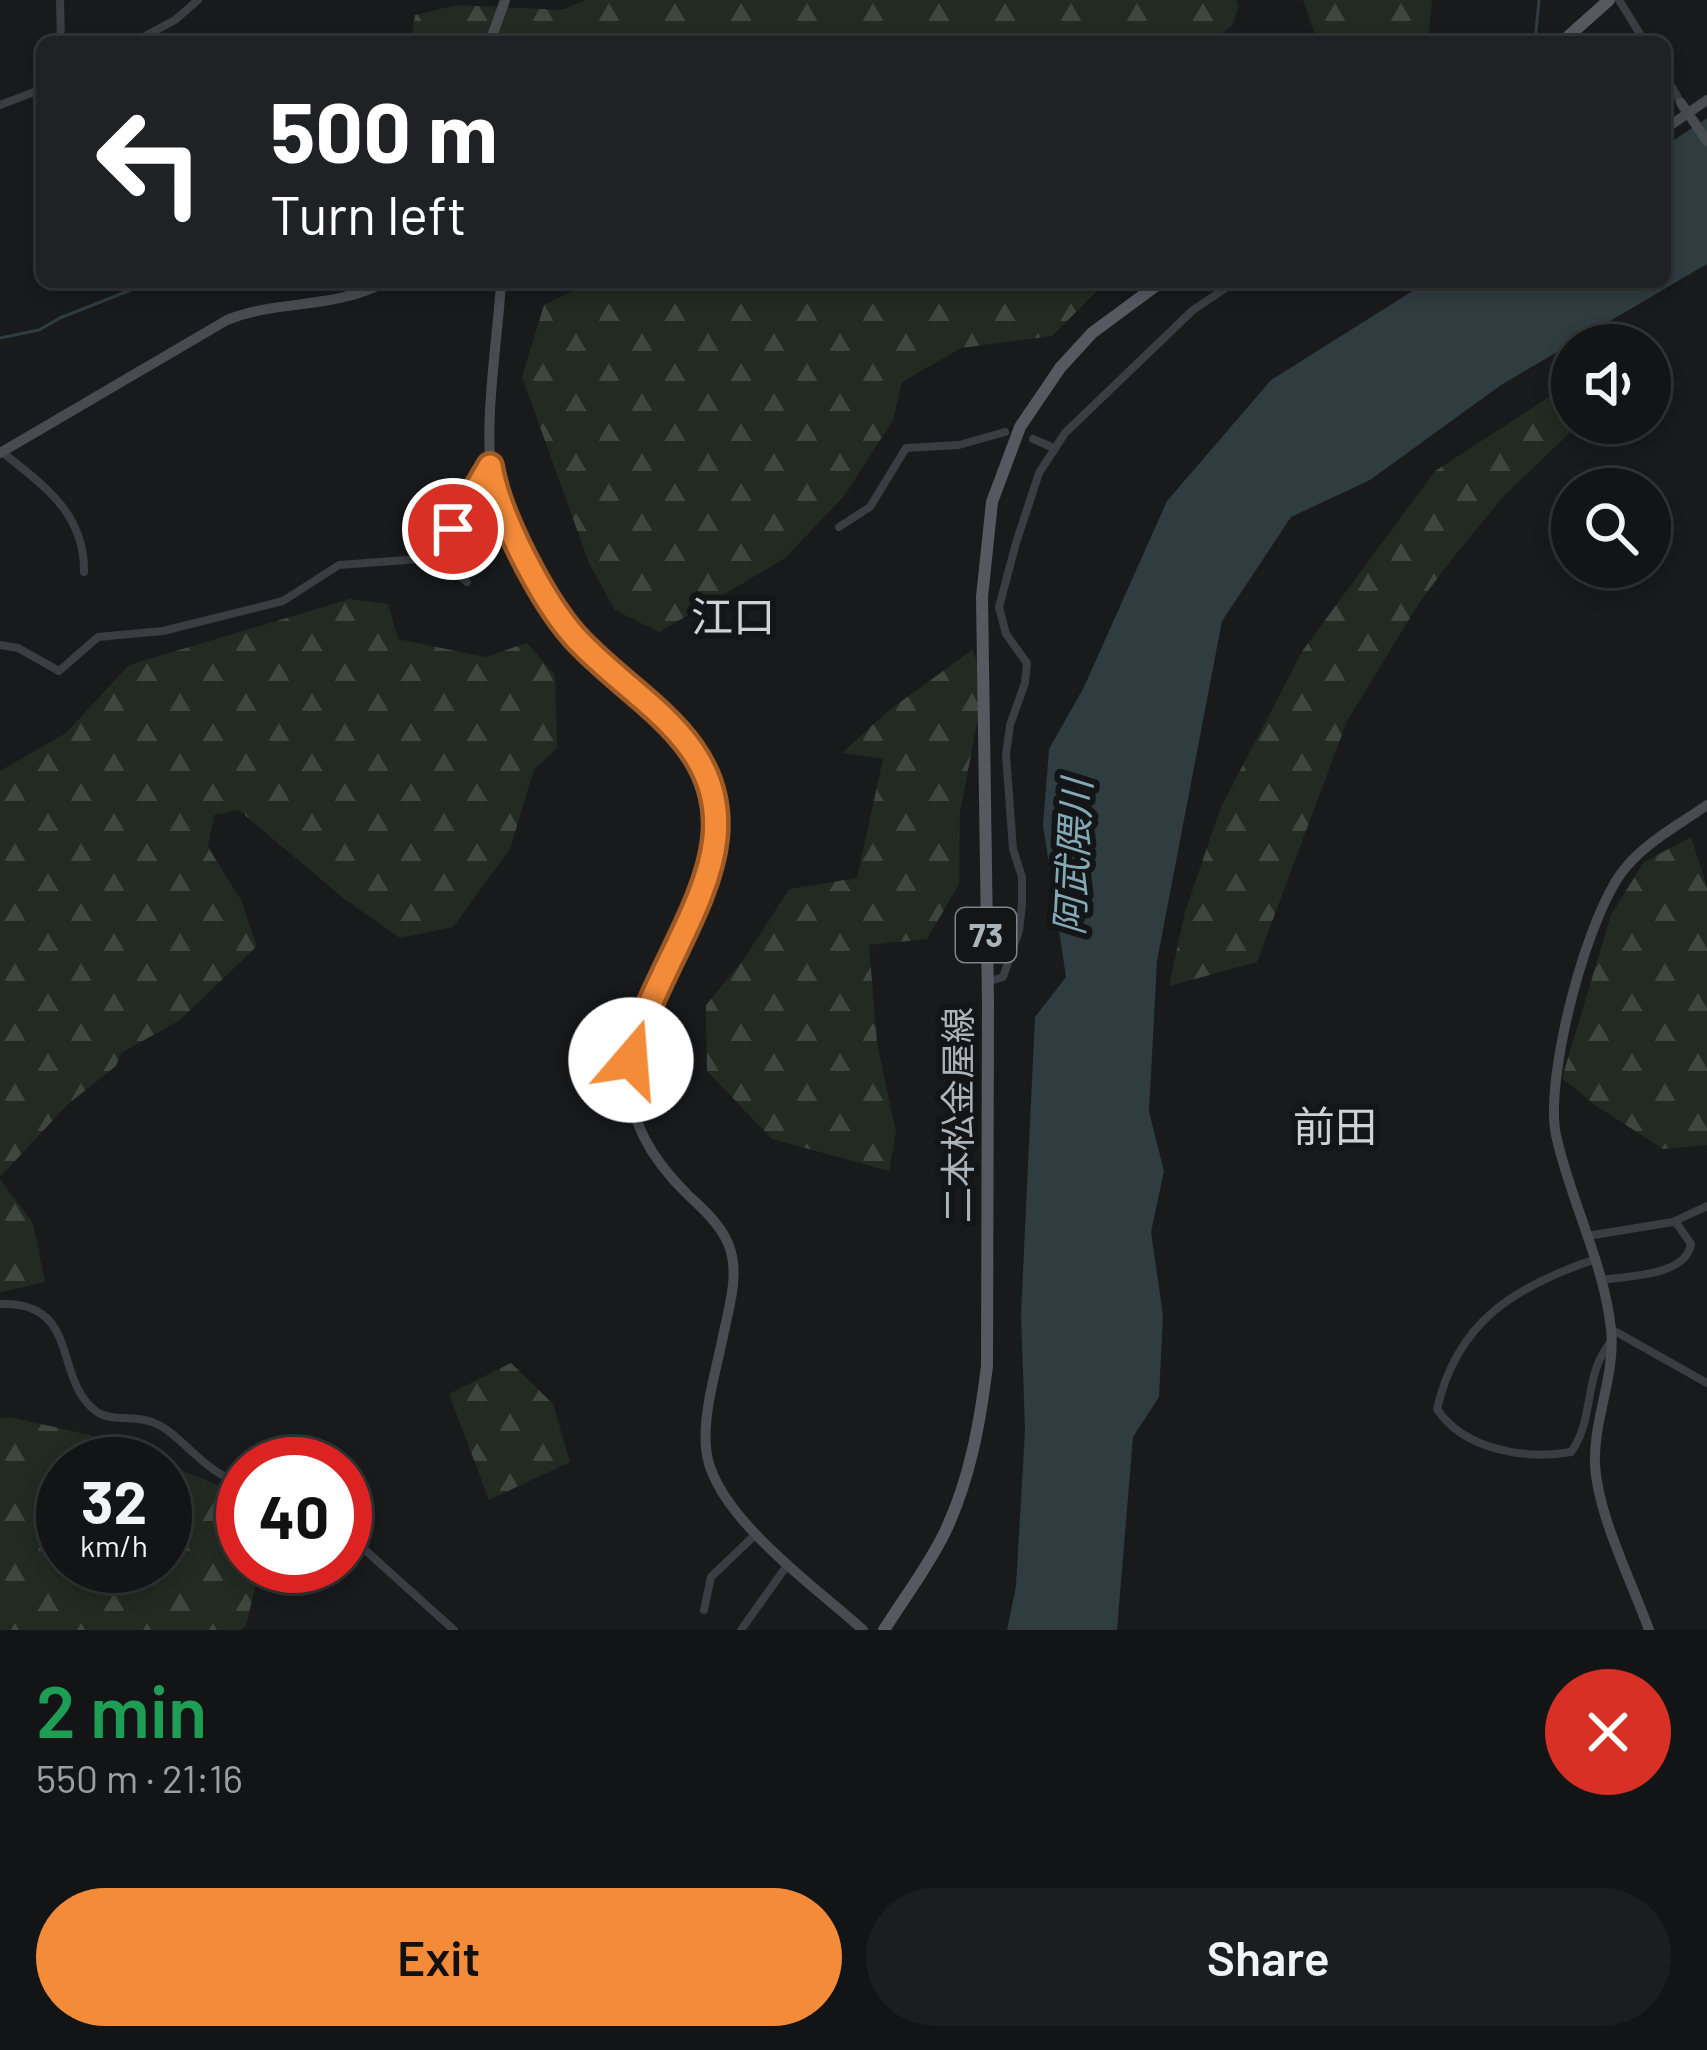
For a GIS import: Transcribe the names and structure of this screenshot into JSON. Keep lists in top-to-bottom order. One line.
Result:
{"streets":{"main road":["73","二本松金屋線"]},"districts":["江口","前田"],"water":["阿武隈川"],"page":{"turn":["500 m","Turn left"],"speed":"32 km/h","limit":"40","heading":["2 min","550 m · 21:16"],"buttons":["Exit","Share"]}}
